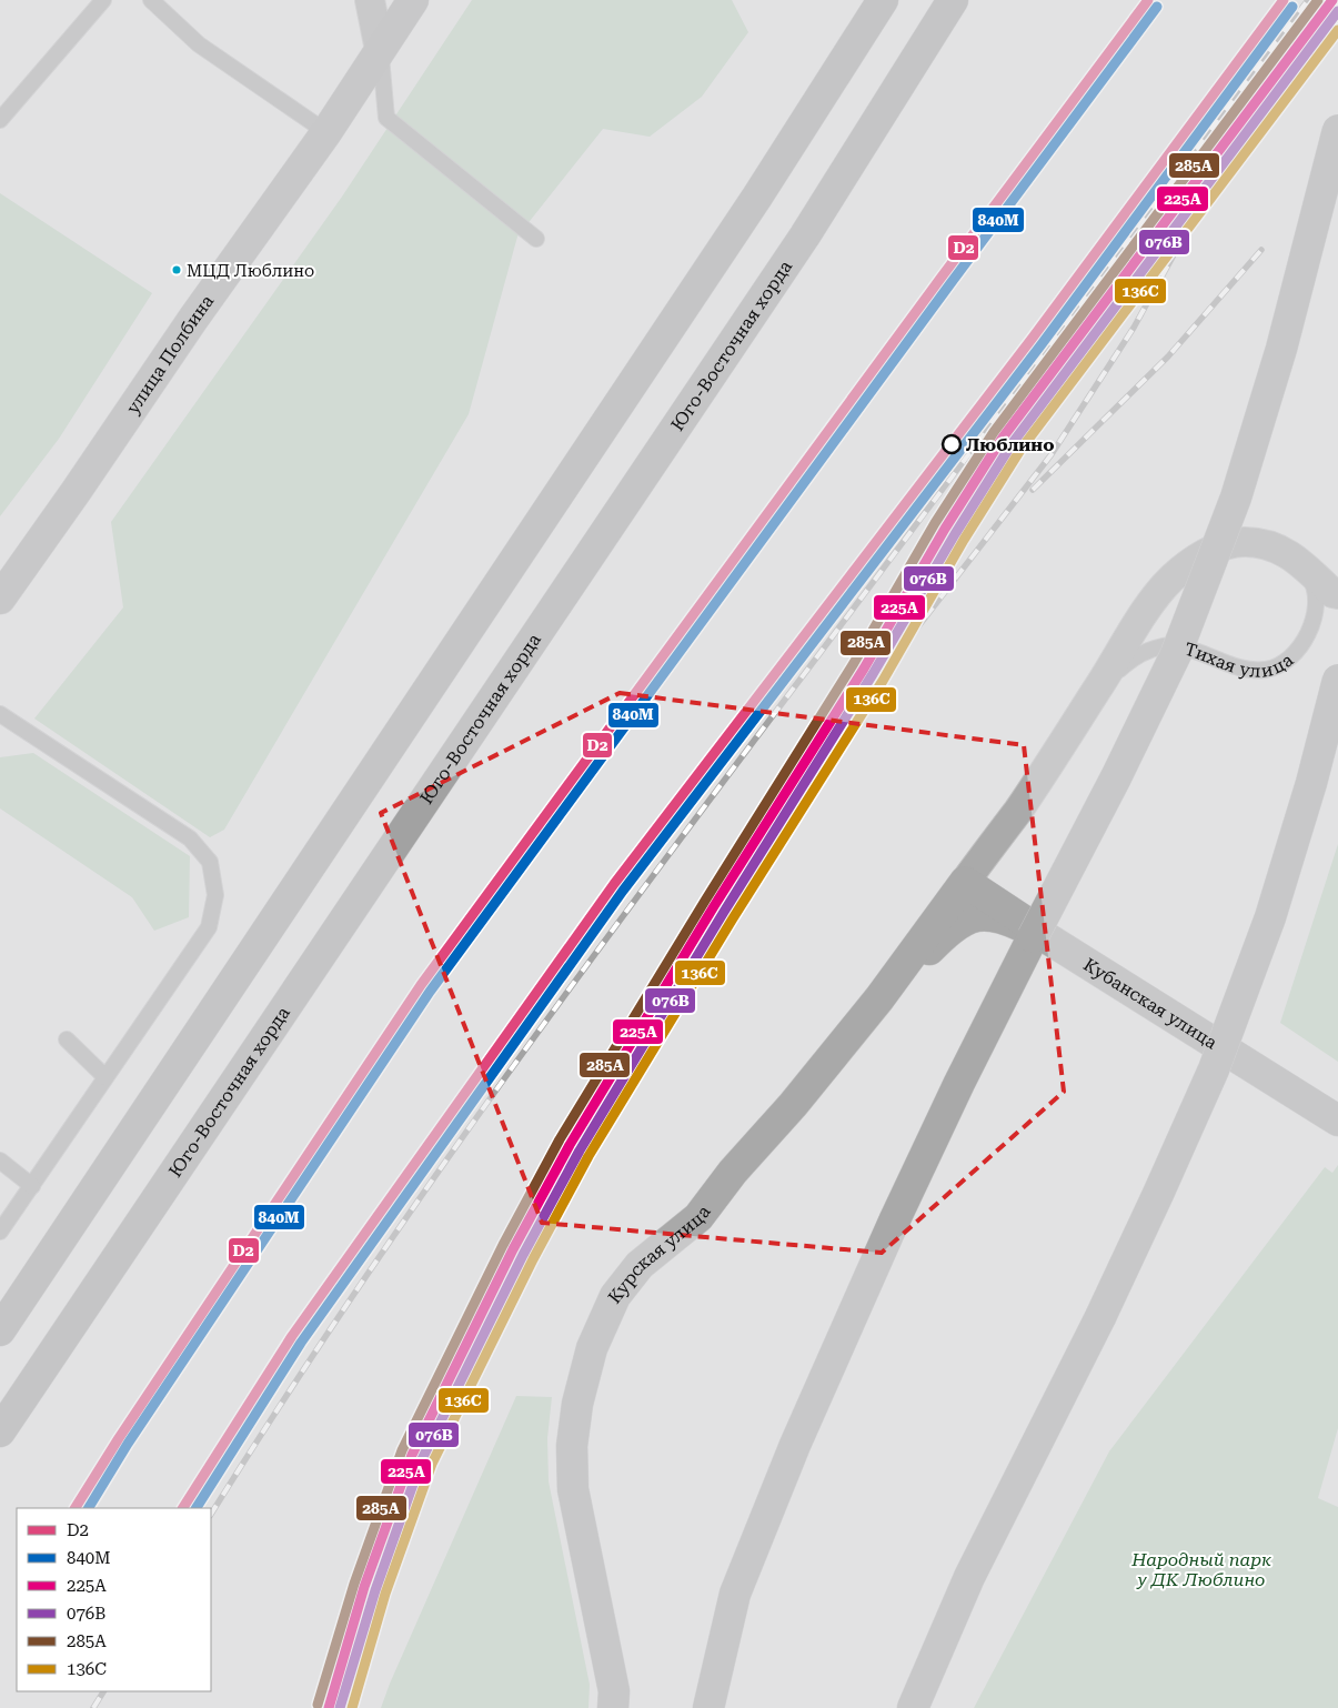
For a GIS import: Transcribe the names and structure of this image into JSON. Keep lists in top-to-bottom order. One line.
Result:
{"streets":{"main road":["Юго-Восточная хорда","улица Полбина","Кубанская улица","Курская улица"],"street":["Тихая улица"]},"crossings":[["Тихая улица","Кубанская улица"],["Тихая улица","Курская улица"],["Кубанская улица","Курская улица"]],"parks":["Народный парк у ДК Люблино"],"places":["МЦД Люблино","Люблино"],"lines":["transit line D2","transit line 225А","transit line 285А","transit line 840М","transit line 076В","transit line 136С"],"legend":["D2","840М","225А","076В","285А","136С"]}
